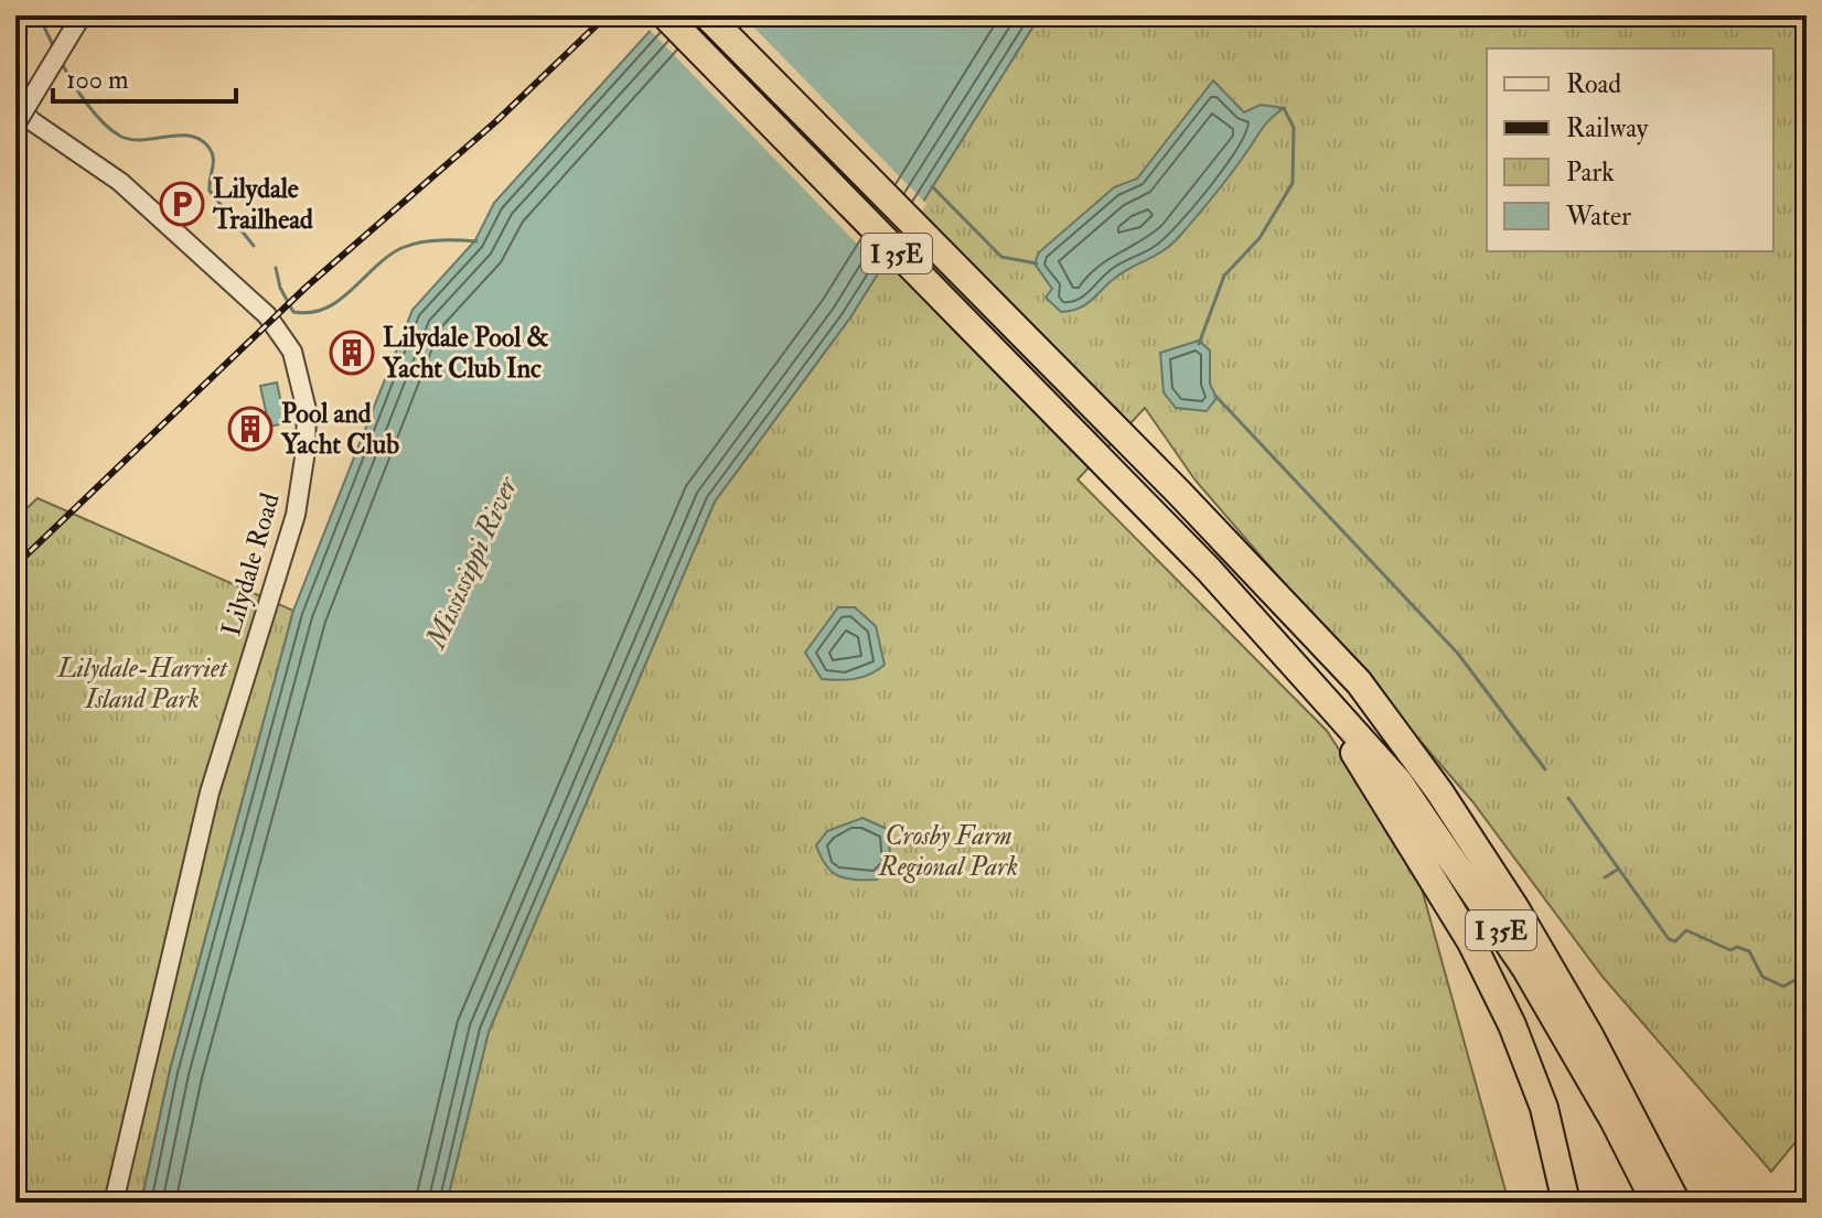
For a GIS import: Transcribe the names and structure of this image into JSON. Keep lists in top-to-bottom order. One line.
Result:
{"streets":{"highway":["I 35E"],"street":["Lilydale Road"]},"water":["Mississippi River"],"parks":["Lilydale-Harriet Island Park","Crosby Farm Regional Park"],"places":{"parking":["Lilydale Trailhead"],"building":["Lilydale Pool & Yacht Club Inc","Pool and Yacht Club"]},"legend":["Road","Railway","Park","Water"],"scale_bar":"100 m"}
